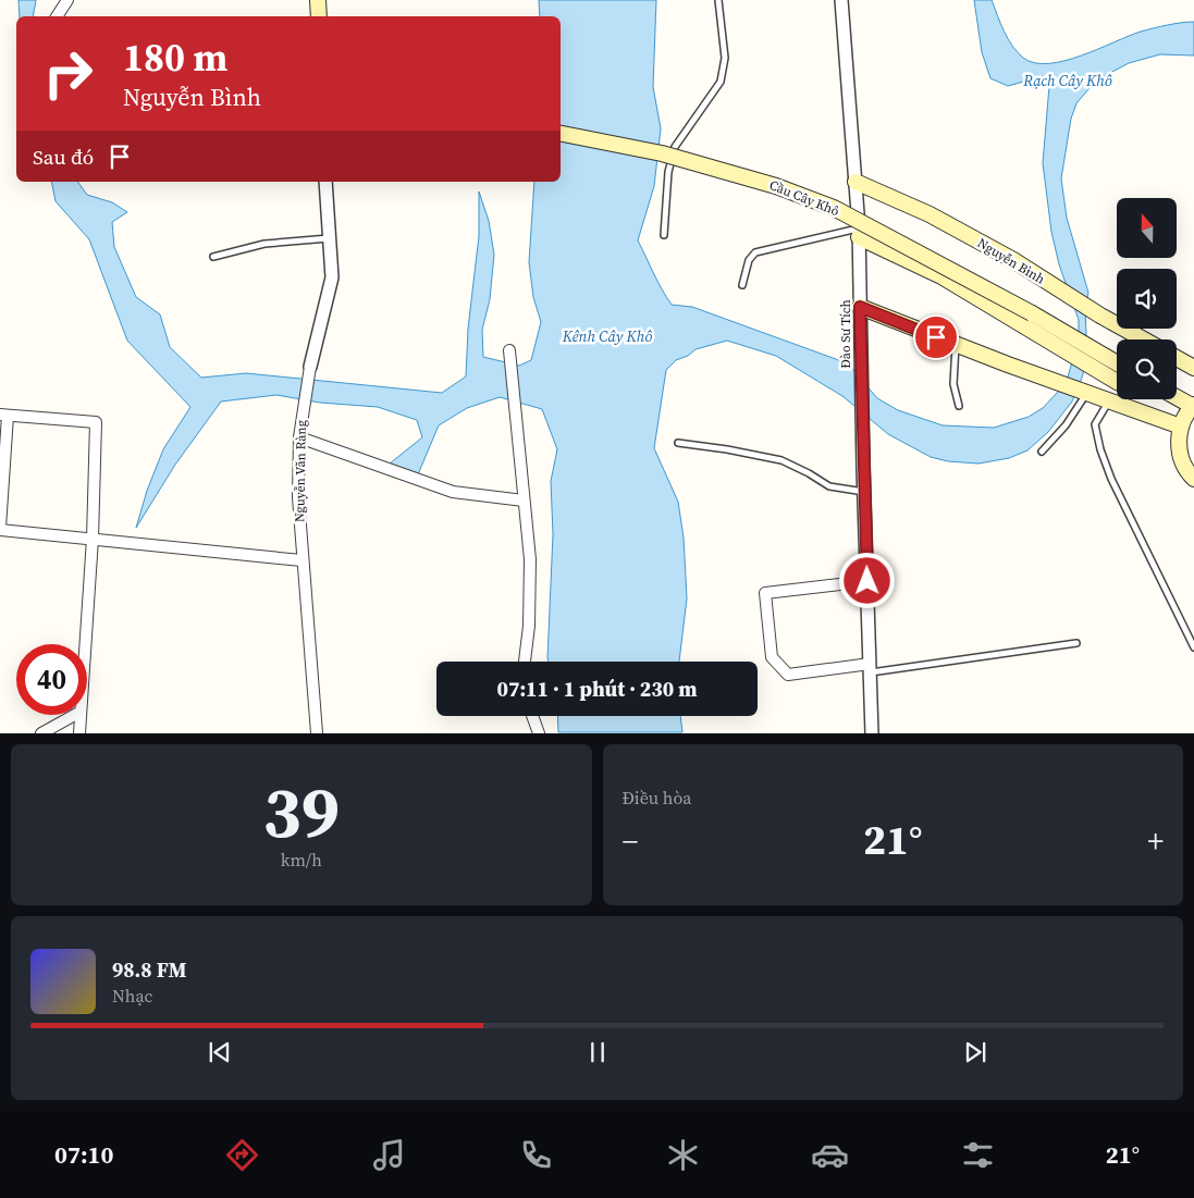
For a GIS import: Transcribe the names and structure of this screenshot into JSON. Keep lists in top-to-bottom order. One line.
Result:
{"streets":{"main road":["Cầu Cây Khô","Nguyễn Bình"],"street":["Đào Sư Tích","Nguyễn Văn Ràng"]},"crossings":[["Nguyễn Bình","Đào Sư Tích"]],"water":["Rạch Cây Khô","Kênh Cây Khô"],"north":"top","page":{"turn":["180 m","Nguyễn Bình"],"then":"Sau đó","limit":"40","trip":"07:11 · 1 phút · 230 m","tile":[["39","km/h"],"Điều hòa"],"heat":["−","21°","+"],"song":["98.8 FM","Nhạc"],"tabs":["07:10","21°"]}}
